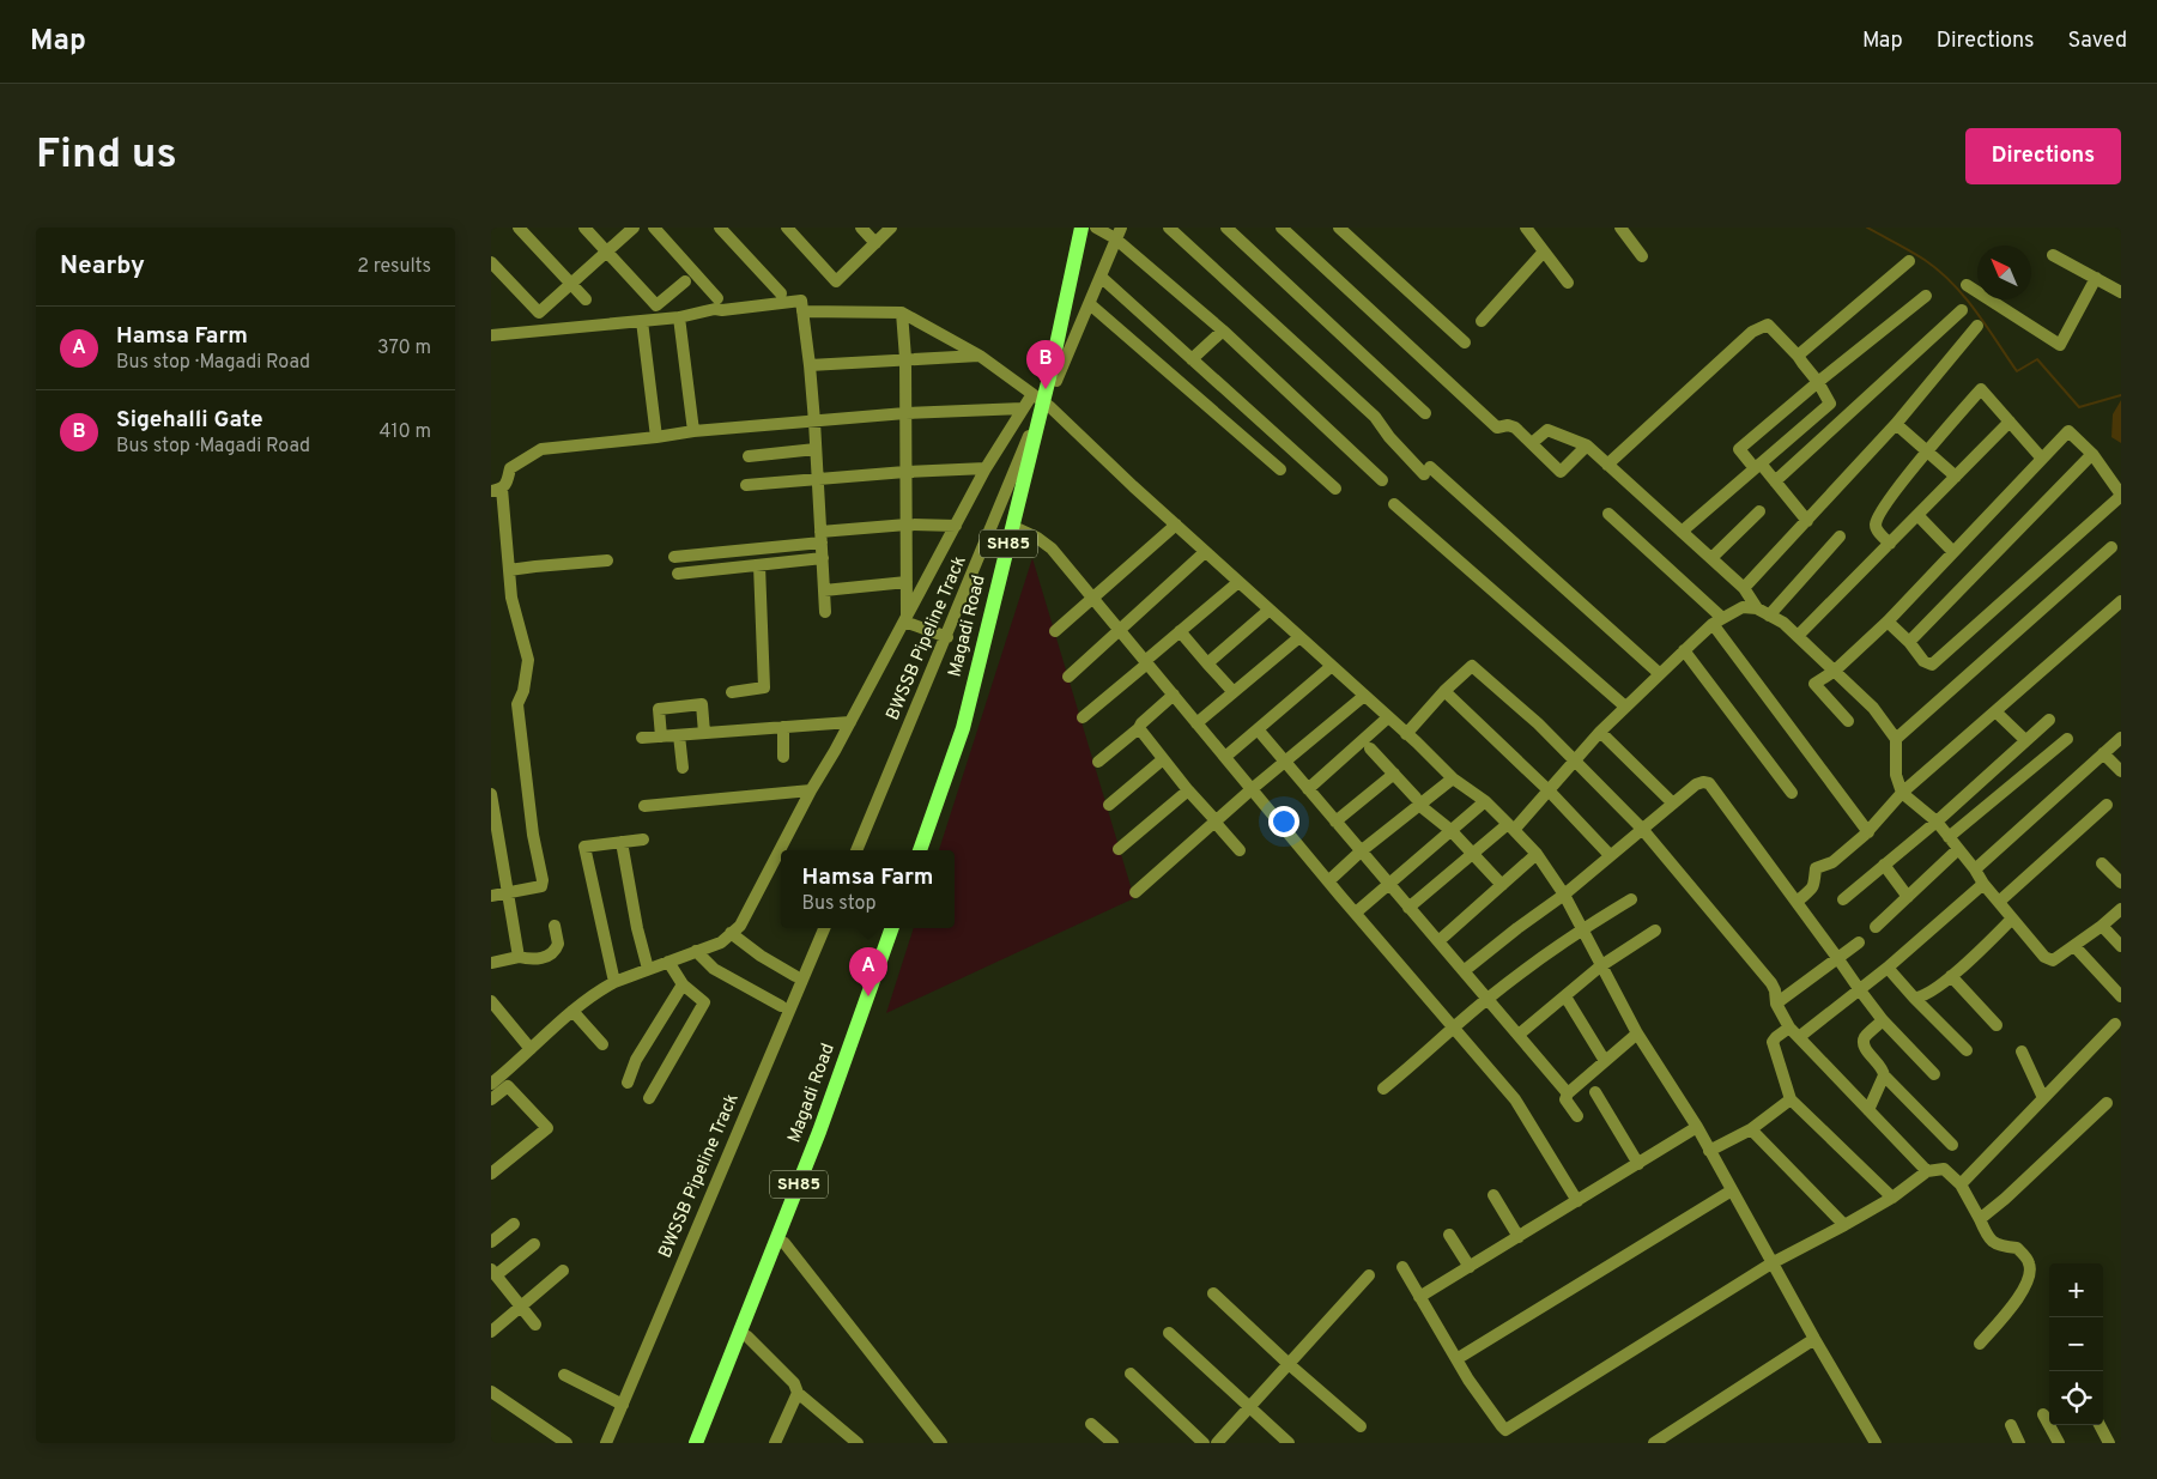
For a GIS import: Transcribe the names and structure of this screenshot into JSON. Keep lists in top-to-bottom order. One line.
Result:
{"streets":{"main road":["SH85","Magadi Road"],"street":["BWSSB Pipeline Track"]},"crossings":[["Magadi Road","BWSSB Pipeline Track"]],"north":"top left","page":{"header":"Map","nav":["Map","Directions","Saved"],"buttons":"Directions","title":"Find us","heading":["Nearby","2 results"],"list":[{"mark":"A","name":"Hamsa Farm","note":"Bus stop · Magadi Road","value":"370 m"},{"mark":"B","name":"Sigehalli Gate","note":"Bus stop · Magadi Road","value":"410 m"}],"pins":["B","A"],"popup":["Hamsa Farm","Bus stop"],"map_buttons":["+","−"]}}
